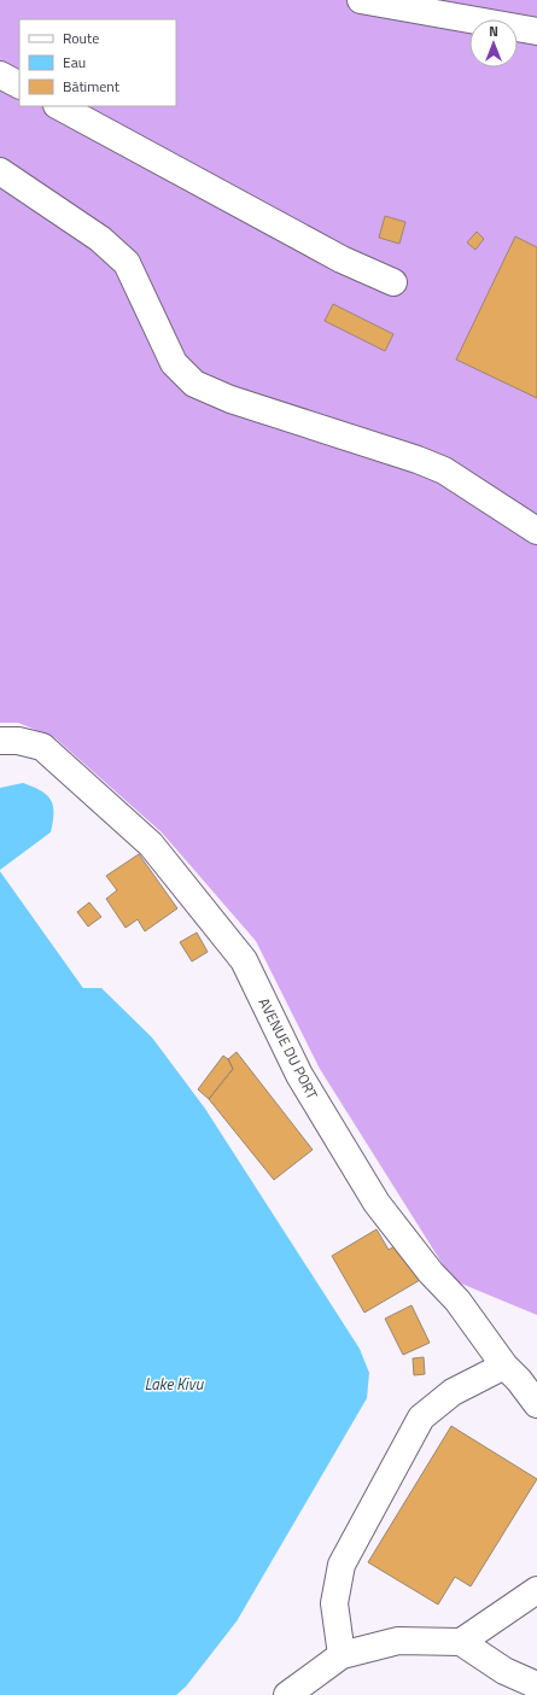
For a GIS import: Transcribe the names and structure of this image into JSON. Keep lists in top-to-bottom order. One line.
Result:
{"streets":{"street":["AVENUE DU PORT"]},"water":["Lake Kivu"],"legend":["Route","Eau","Bâtiment"],"north":"top"}
